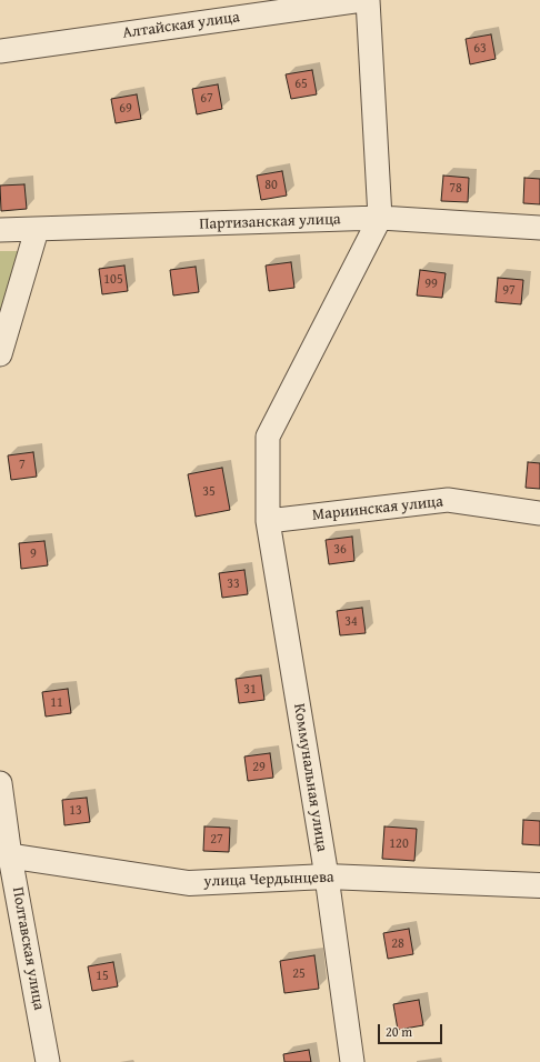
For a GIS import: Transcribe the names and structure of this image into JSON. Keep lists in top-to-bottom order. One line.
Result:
{"streets":{"street":["Алтайская улица","Партизанская улица","Мариинская улица","Коммунальная улица","улица Чердынцева","Полтавская улица"]},"crossings":[["Партизанская улица","Коммунальная улица"],["Мариинская улица","Коммунальная улица"],["Коммунальная улица","улица Чердынцева"],["улица Чердынцева","Полтавская улица"]],"house_numbers":["63","65","67","69","80","78","105","99","97","7","35","36","9","33","34","31","11","29","13","27","120","28","25","15"],"scale_bar":"20 m"}
